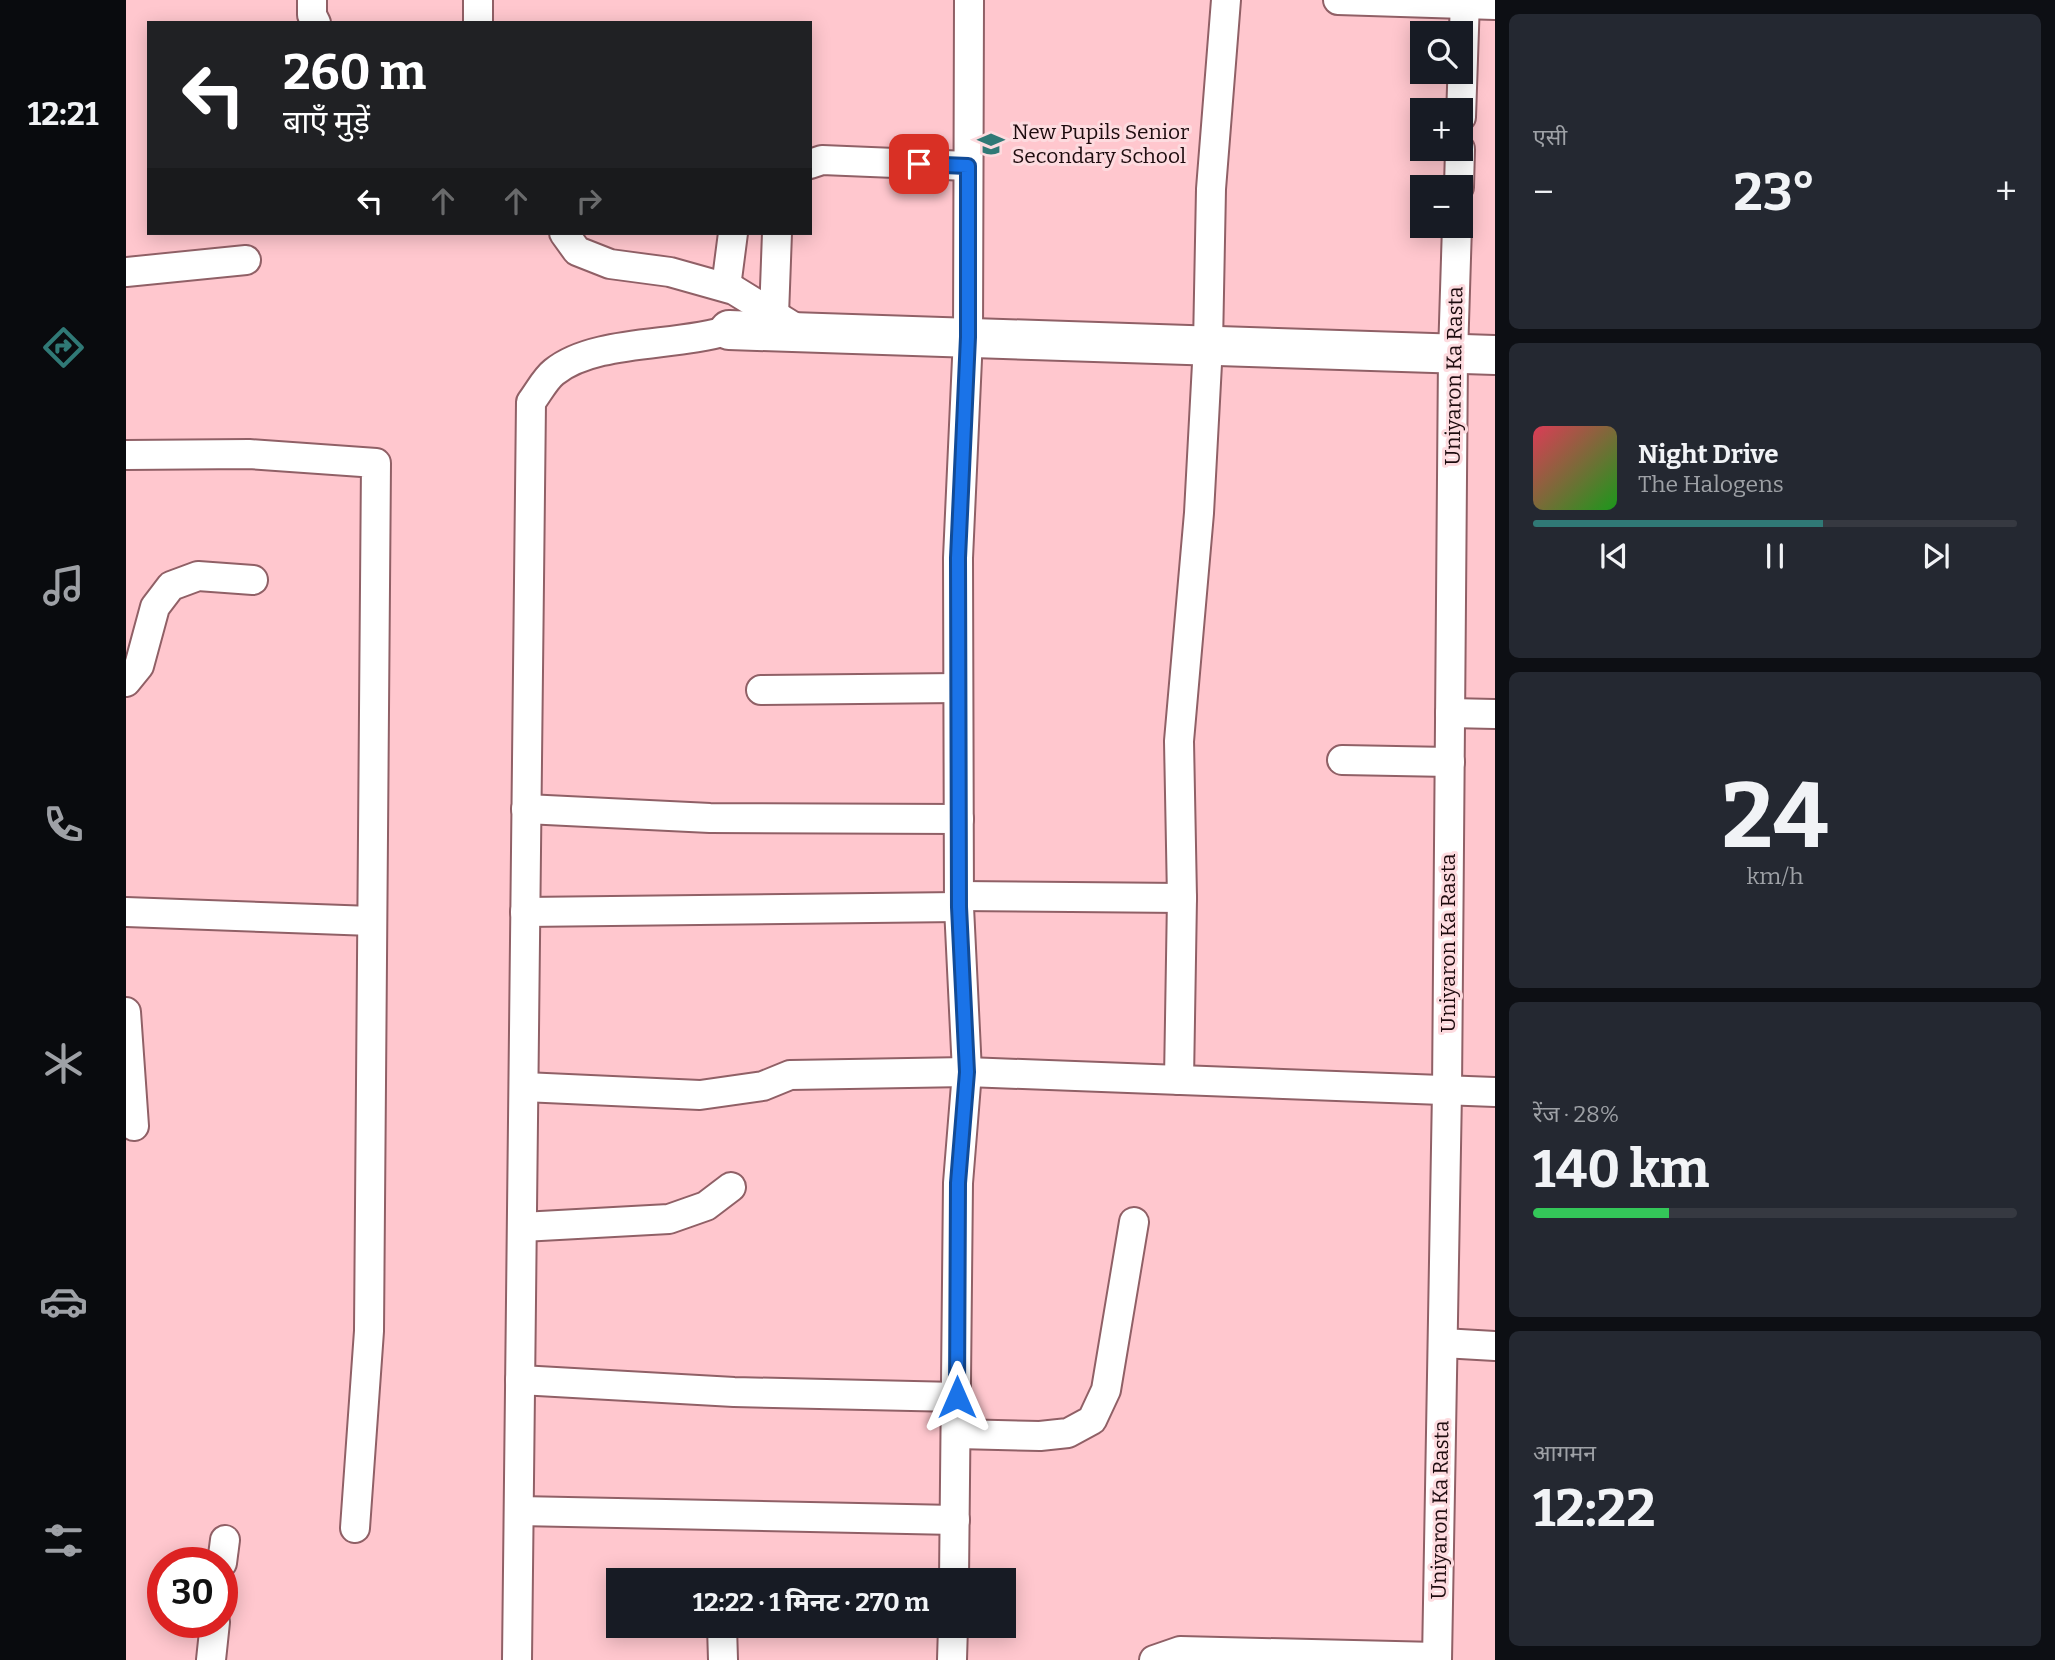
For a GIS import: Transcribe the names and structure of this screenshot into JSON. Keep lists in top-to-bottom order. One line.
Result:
{"streets":{"street":["Uniyaron Ka Rasta"]},"places":{"school or university":["New Pupils Senior Secondary School"]},"page":{"tabs":"12:21","tile":["एसी",["24","km/h"],["रेंज · 28%","140 km"],["आगमन","12:22"]],"map_buttons":["+","−"],"turn":["260 m","बाएँ मुड़ें"],"heat":["−","23°","+"],"song":["Night Drive","The Halogens"],"limit":"30","trip":"12:22 · 1 मिनट · 270 m"}}
